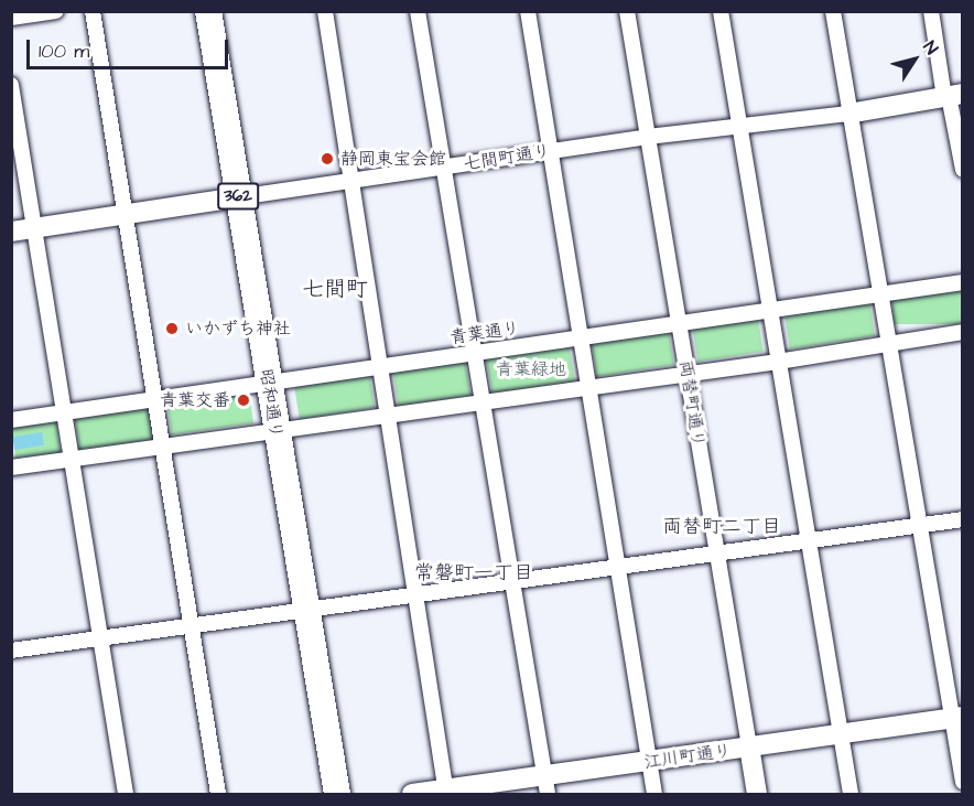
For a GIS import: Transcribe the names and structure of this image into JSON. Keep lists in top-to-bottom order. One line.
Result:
{"streets":{"highway":["362","昭和通り"],"street":["七間町通り","青葉通り","両替町通り","江川町通り"]},"crossings":[["七間町通り","昭和通り"],["七間町通り","両替町通り"],["青葉通り","昭和通り"],["青葉通り","両替町通り"],["両替町通り","江川町通り"]],"districts":["七間町","両替町二丁目","常磐町一丁目"],"parks":["青葉緑地"],"places":["静岡東宝会館","いかずち神社","青葉交番"],"scale_bar":"100 m","north":"top right"}
